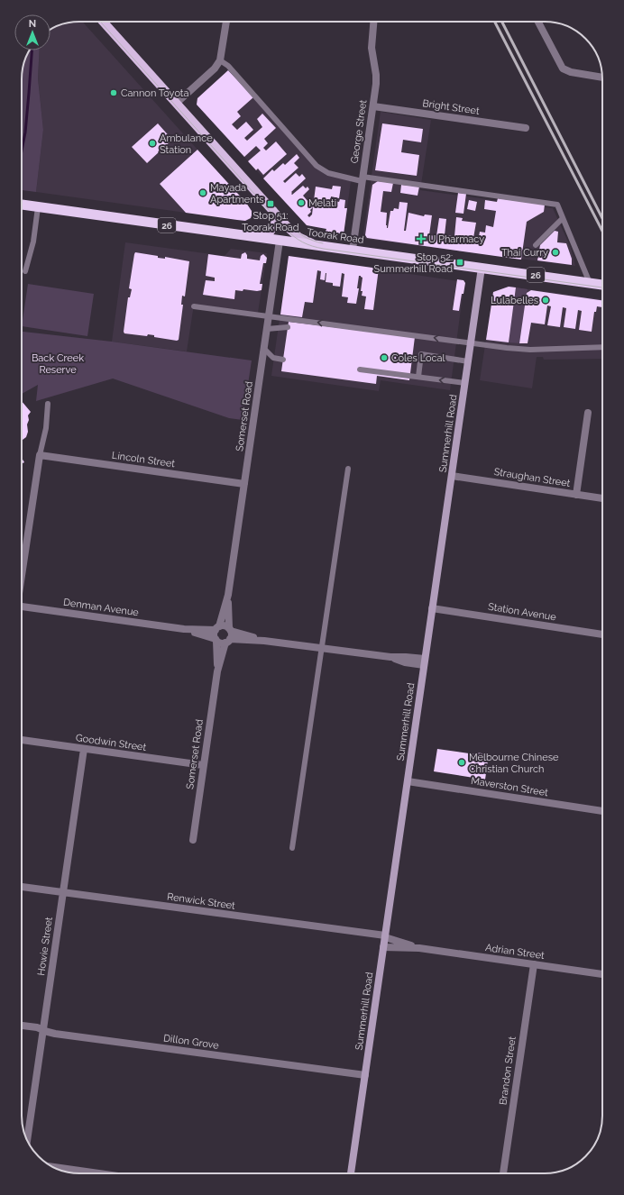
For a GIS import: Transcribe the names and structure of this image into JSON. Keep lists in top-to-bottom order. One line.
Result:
{"streets":{"highway":["26","Toorak Road"],"main road":["Summerhill Road"],"street":["Bright Street","George Street","Somerset Road","Lincoln Street","Straughan Street","Denman Avenue","Station Avenue","Goodwin Street","Maverston Street","Renwick Street","Howie Street","Adrian Street","Dillon Grove","Brandon Street"]},"crossings":[["Bright Street","George Street"],["George Street","Toorak Road"],["Toorak Road","Somerset Road"],["Toorak Road","Summerhill Road"],["Somerset Road","Lincoln Street"],["Somerset Road","Denman Avenue"],["Somerset Road","Goodwin Street"],["Summerhill Road","Straughan Street"],["Summerhill Road","Station Avenue"],["Summerhill Road","Maverston Street"],["Summerhill Road","Renwick Street"],["Summerhill Road","Adrian Street"],["Summerhill Road","Dillon Grove"],["Goodwin Street","Howie Street"],["Renwick Street","Howie Street"],["Renwick Street","Adrian Street"],["Howie Street","Dillon Grove"],["Adrian Street","Brandon Street"]],"parks":["Back Creek Reserve"],"places":{"other":["Cannon Toyota","Ambulance Station","Mayada Apartments","Melati","Thai Curry","Lulabelles","Coles Local","Melbourne Chinese Christian Church"],"transit":["Stop 51: Toorak Road","Stop 52: Summerhill Road"],"health":["U Pharmacy"]},"north":"top"}
